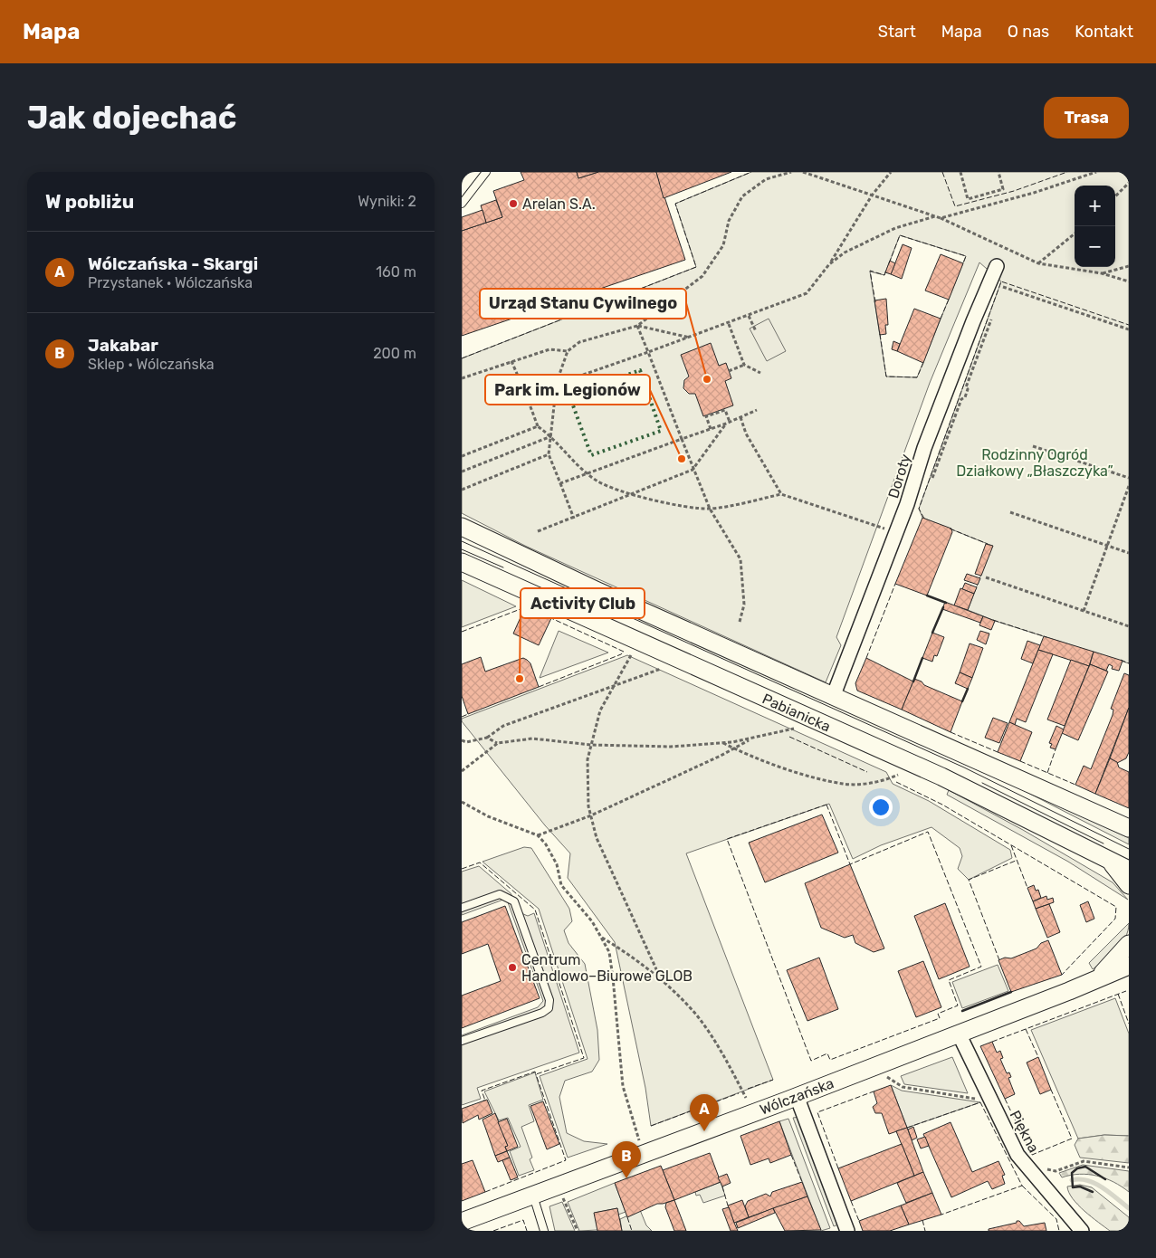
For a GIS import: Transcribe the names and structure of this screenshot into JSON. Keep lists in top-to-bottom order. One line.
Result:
{"streets":{"street":["Doroty","Pabianicka","Wólczańska","Piękna"]},"crossings":[["Doroty","Pabianicka"],["Wólczańska","Piękna"]],"parks":["Rodzinny Ogród Działkowy „Błaszczyka”"],"places":["Arelan S.A.","Urząd Stanu Cywilnego","Park im. Legionów","Activity Club","Centrum Handlowo–Biurowe GLOB"],"page":{"header":"Mapa","nav":["Start","Mapa","O nas","Kontakt"],"buttons":"Trasa","title":"Jak dojechać","heading":["W pobliżu","Wyniki: 2"],"map_buttons":["+","−"],"list":[{"mark":"A","name":"Wólczańska - Skargi","note":"Przystanek · Wólczańska","value":"160 m"},{"mark":"B","name":"Jakabar","note":"Sklep · Wólczańska","value":"200 m"}],"pins":["A","B"]}}
